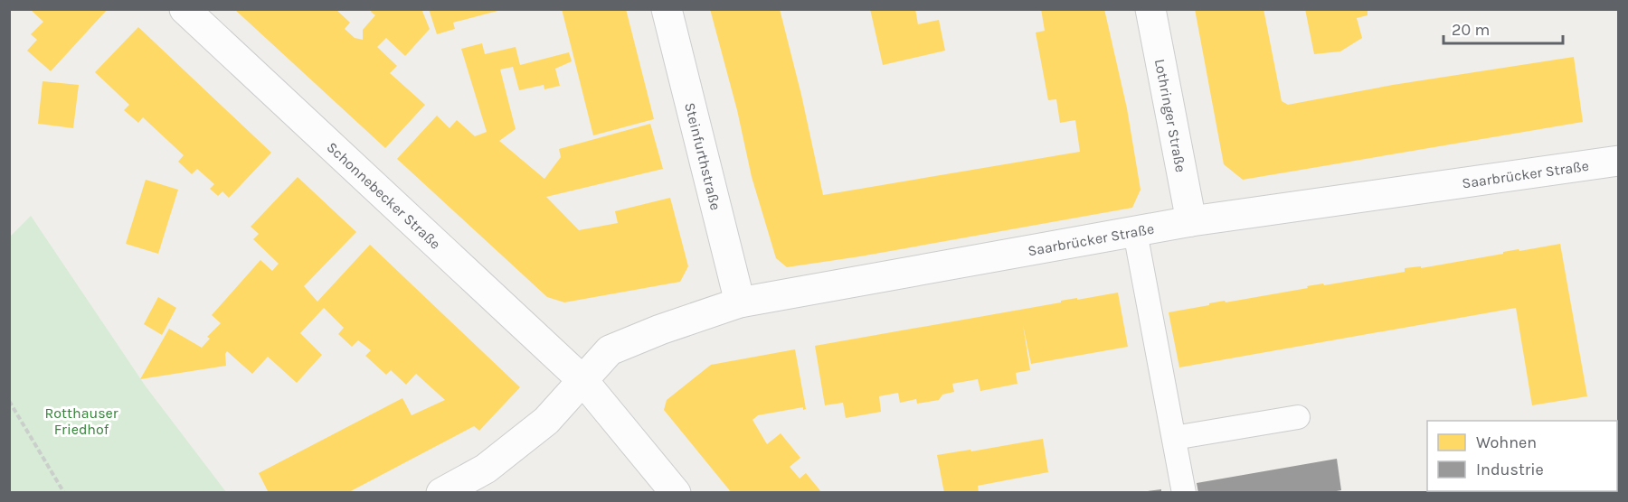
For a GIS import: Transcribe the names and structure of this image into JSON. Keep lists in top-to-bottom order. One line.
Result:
{"streets":{"street":["Lothringer Straße","Steinfurthstraße","Saarbrücker Straße","Schonnebecker Straße"]},"crossings":[["Lothringer Straße","Saarbrücker Straße"],["Steinfurthstraße","Saarbrücker Straße"],["Saarbrücker Straße","Schonnebecker Straße"]],"parks":["Rotthauser Friedhof"],"legend":["Wohnen","Industrie"],"scale_bar":"20 m"}
